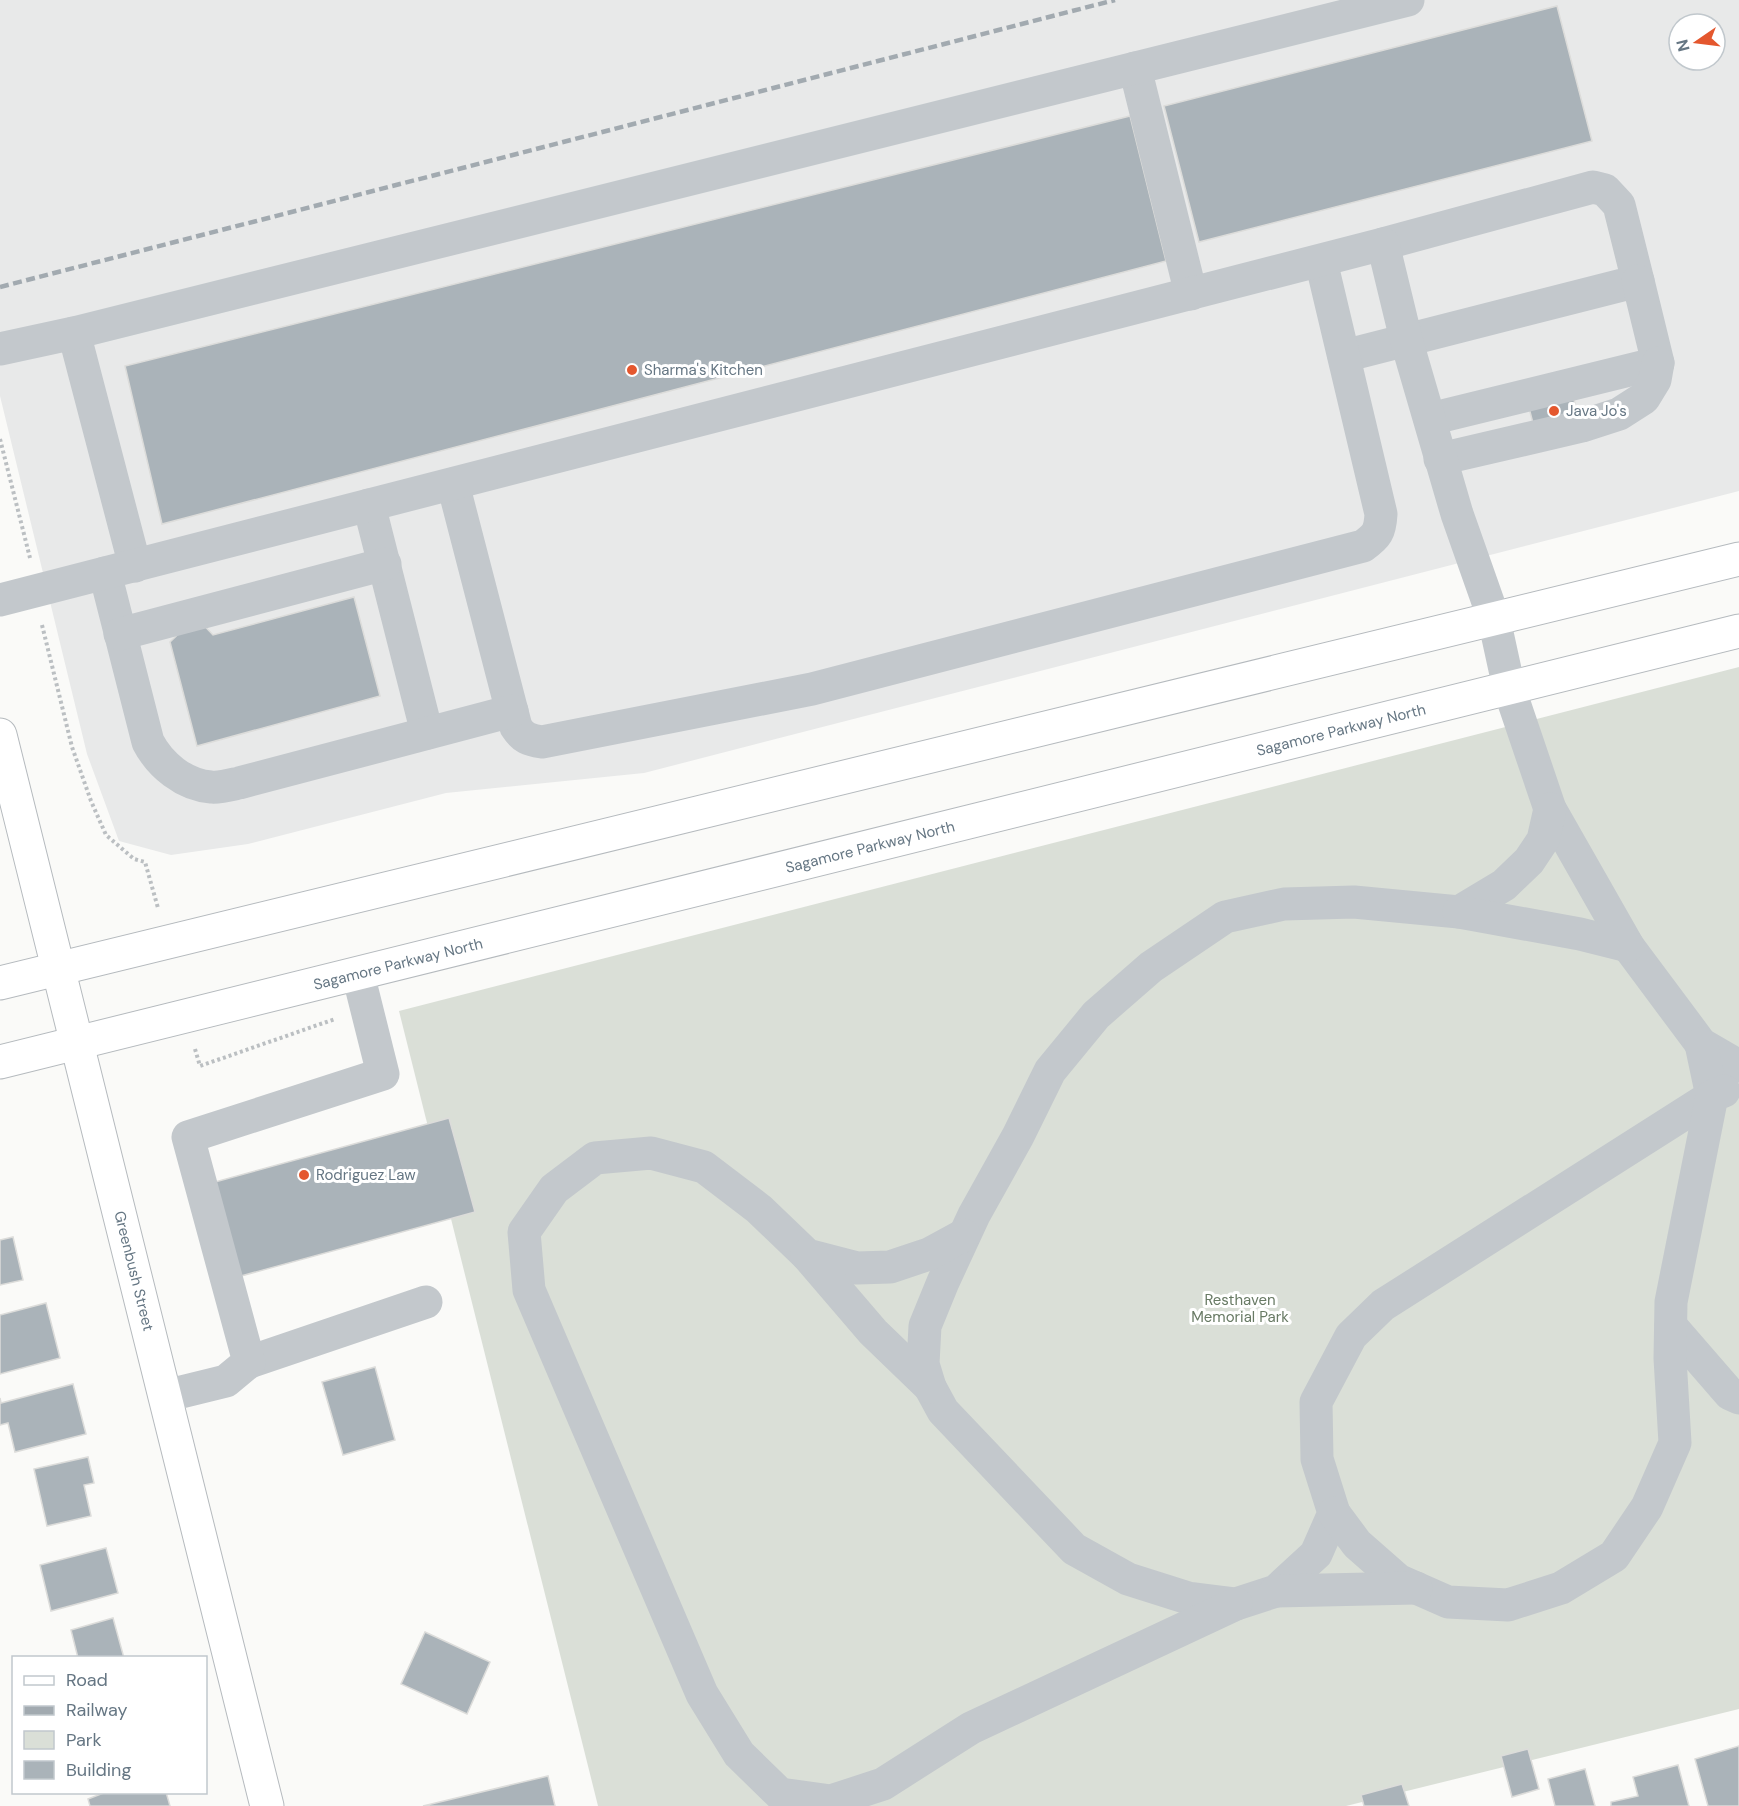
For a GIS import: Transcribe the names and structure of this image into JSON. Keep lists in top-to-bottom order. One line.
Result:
{"streets":{"main road":["Sagamore Parkway North","Greenbush Street"]},"crossings":[["Sagamore Parkway North","Greenbush Street"]],"parks":["Resthaven Memorial Park"],"places":["Sharma's Kitchen","Java Jo's","Rodriguez Law"],"legend":["Road","Railway","Park","Building"],"north":"left"}
